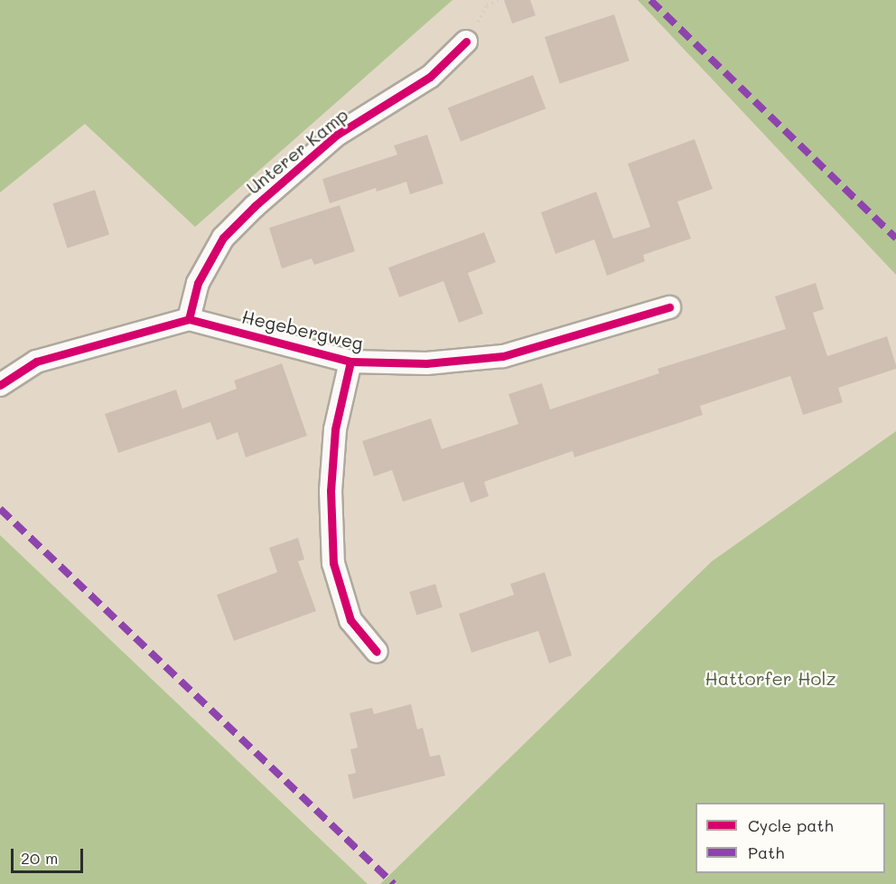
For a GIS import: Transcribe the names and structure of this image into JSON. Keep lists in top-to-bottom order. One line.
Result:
{"streets":{"street":["Unterer Kamp","Hegebergweg"]},"crossings":[["Unterer Kamp","Hegebergweg"]],"parks":["Hattorfer Holz"],"legend":["Cycle path","Path"],"scale_bar":"20 m"}
